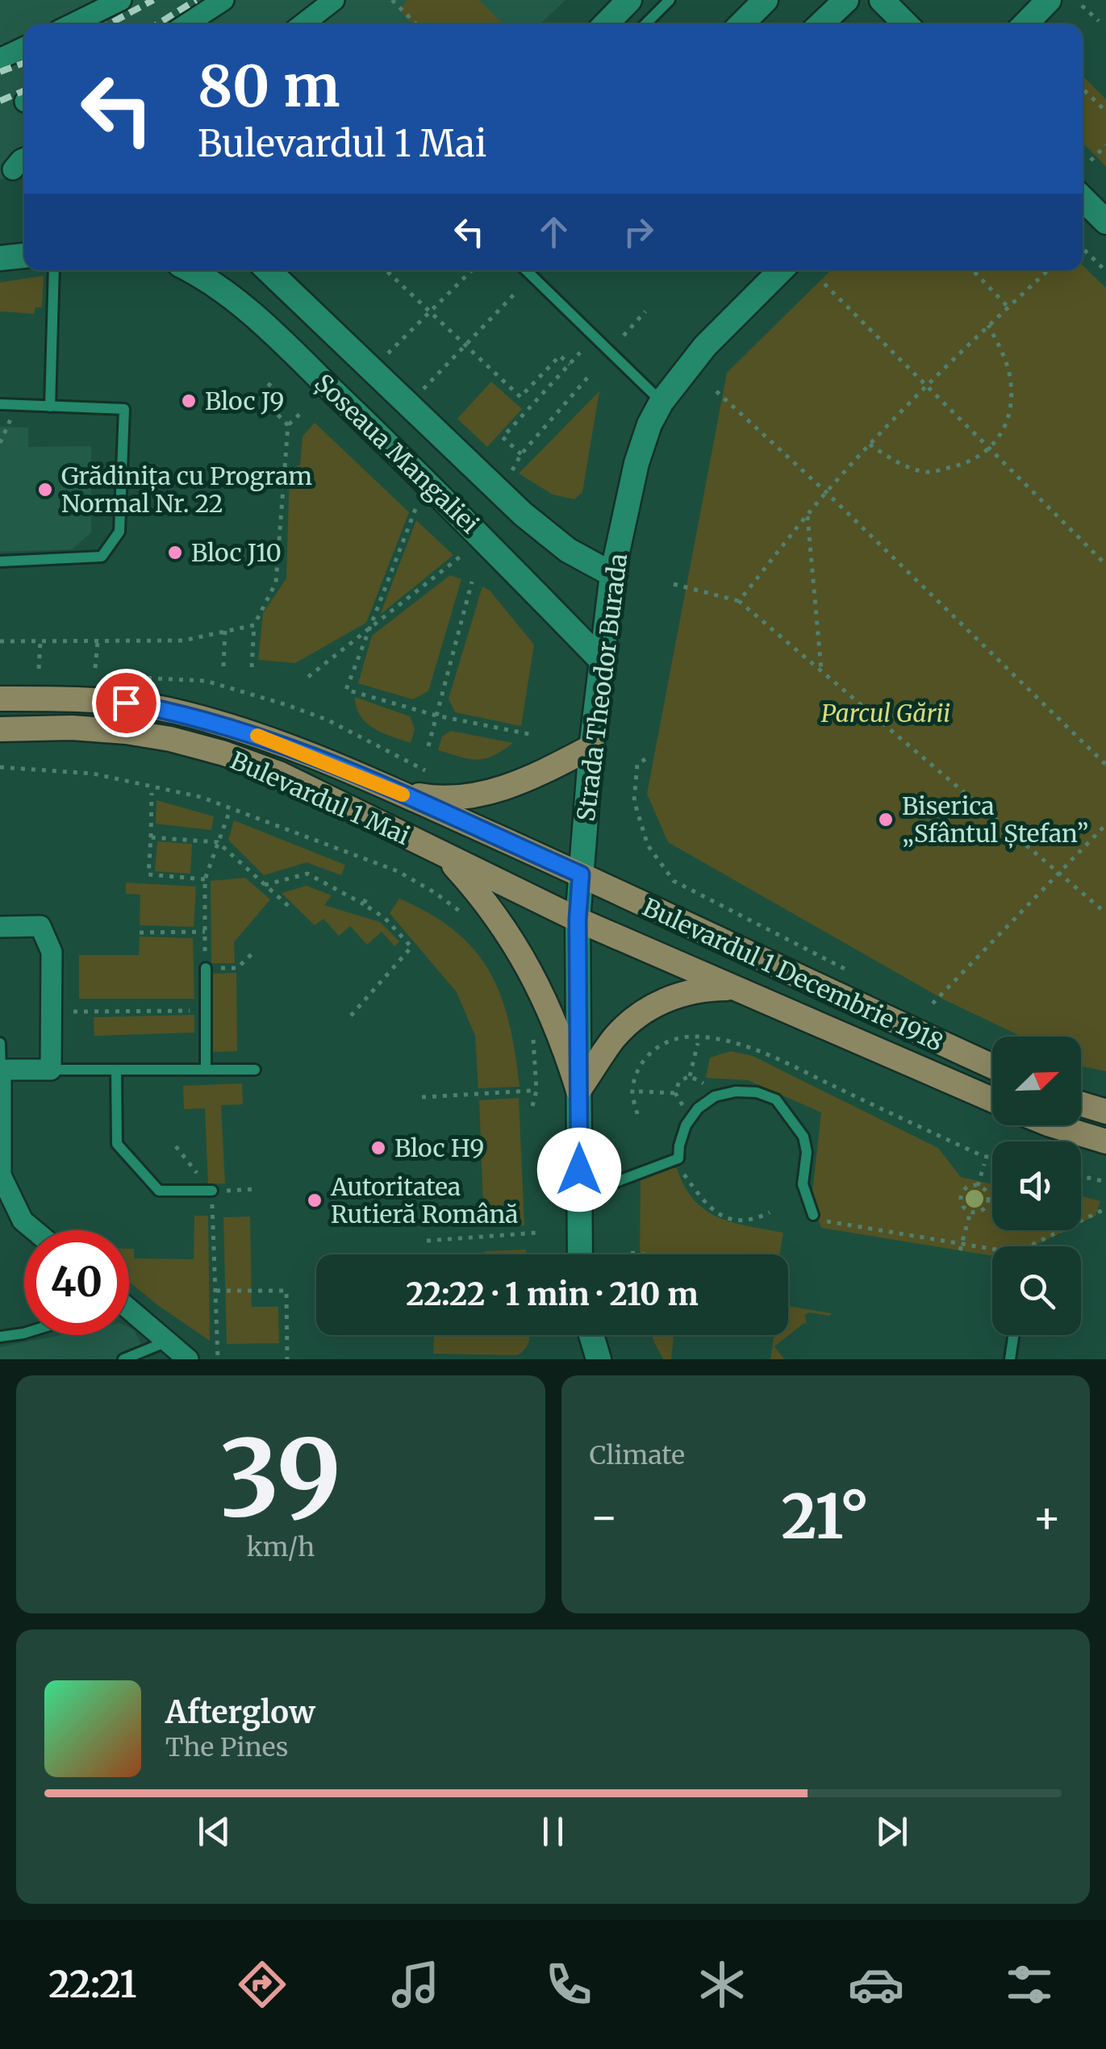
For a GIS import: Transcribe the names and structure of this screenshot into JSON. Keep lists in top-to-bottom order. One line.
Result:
{"streets":{"main road":["Bulevardul 1 Mai","Bulevardul 1 Decembrie 1918"],"street":["Șoseaua Mangaliei","Strada Theodor Burada"]},"crossings":[["Șoseaua Mangaliei","Strada Theodor Burada"],["Strada Theodor Burada","Bulevardul 1 Mai"],["Strada Theodor Burada","Bulevardul 1 Decembrie 1918"],["Bulevardul 1 Mai","Bulevardul 1 Decembrie 1918"]],"parks":["Parcul Gării"],"places":["Bloc J9","Grădinița cu Program Normal Nr. 22","Bloc J10","Biserica „Sfântul Ștefan”","Bloc H9","Autoritatea Rutieră Română"],"north":"top right","page":{"turn":["80 m","Bulevardul 1 Mai"],"limit":"40","trip":"22:22 · 1 min · 210 m","tile":[["39","km/h"],"Climate"],"heat":["−","21°","+"],"song":["Afterglow","The Pines"],"tabs":"22:21"}}
